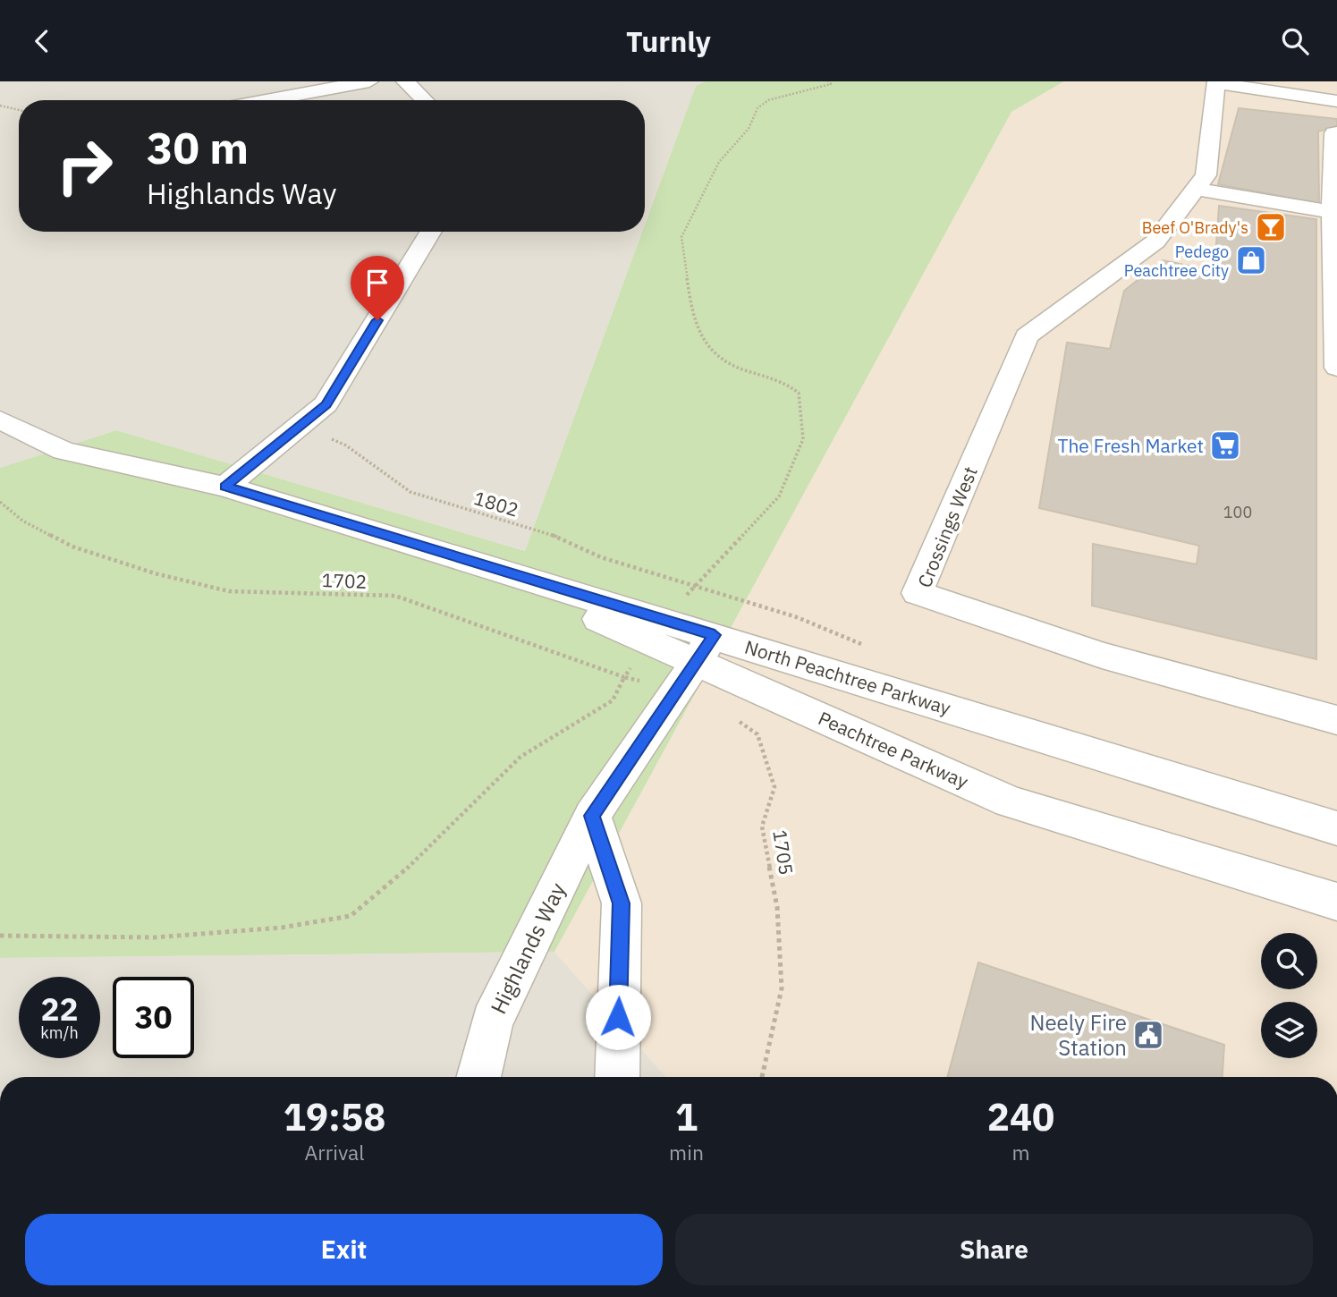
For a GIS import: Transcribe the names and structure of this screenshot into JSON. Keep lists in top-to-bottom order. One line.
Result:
{"streets":{"street":["Crossings West","North Peachtree Parkway","Peachtree Parkway","Highlands Way"],"path":["1802","1702","1705"]},"crossings":[["North Peachtree Parkway","Peachtree Parkway"],["North Peachtree Parkway","Highlands Way"],["Peachtree Parkway","Highlands Way"]],"places":{"bar":["Beef O'Brady's"],"shop":["Pedego Peachtree City"],"supermarket":["The Fresh Market"],"public building":["Neely Fire Station"]},"house_numbers":["100"],"page":{"header":"Turnly","turn":["30 m","Highlands Way"],"speed":"22 km/h","limit":"30","eta":["19:58","Arrival","1","min","240","m"],"buttons":["Exit","Share"]}}
